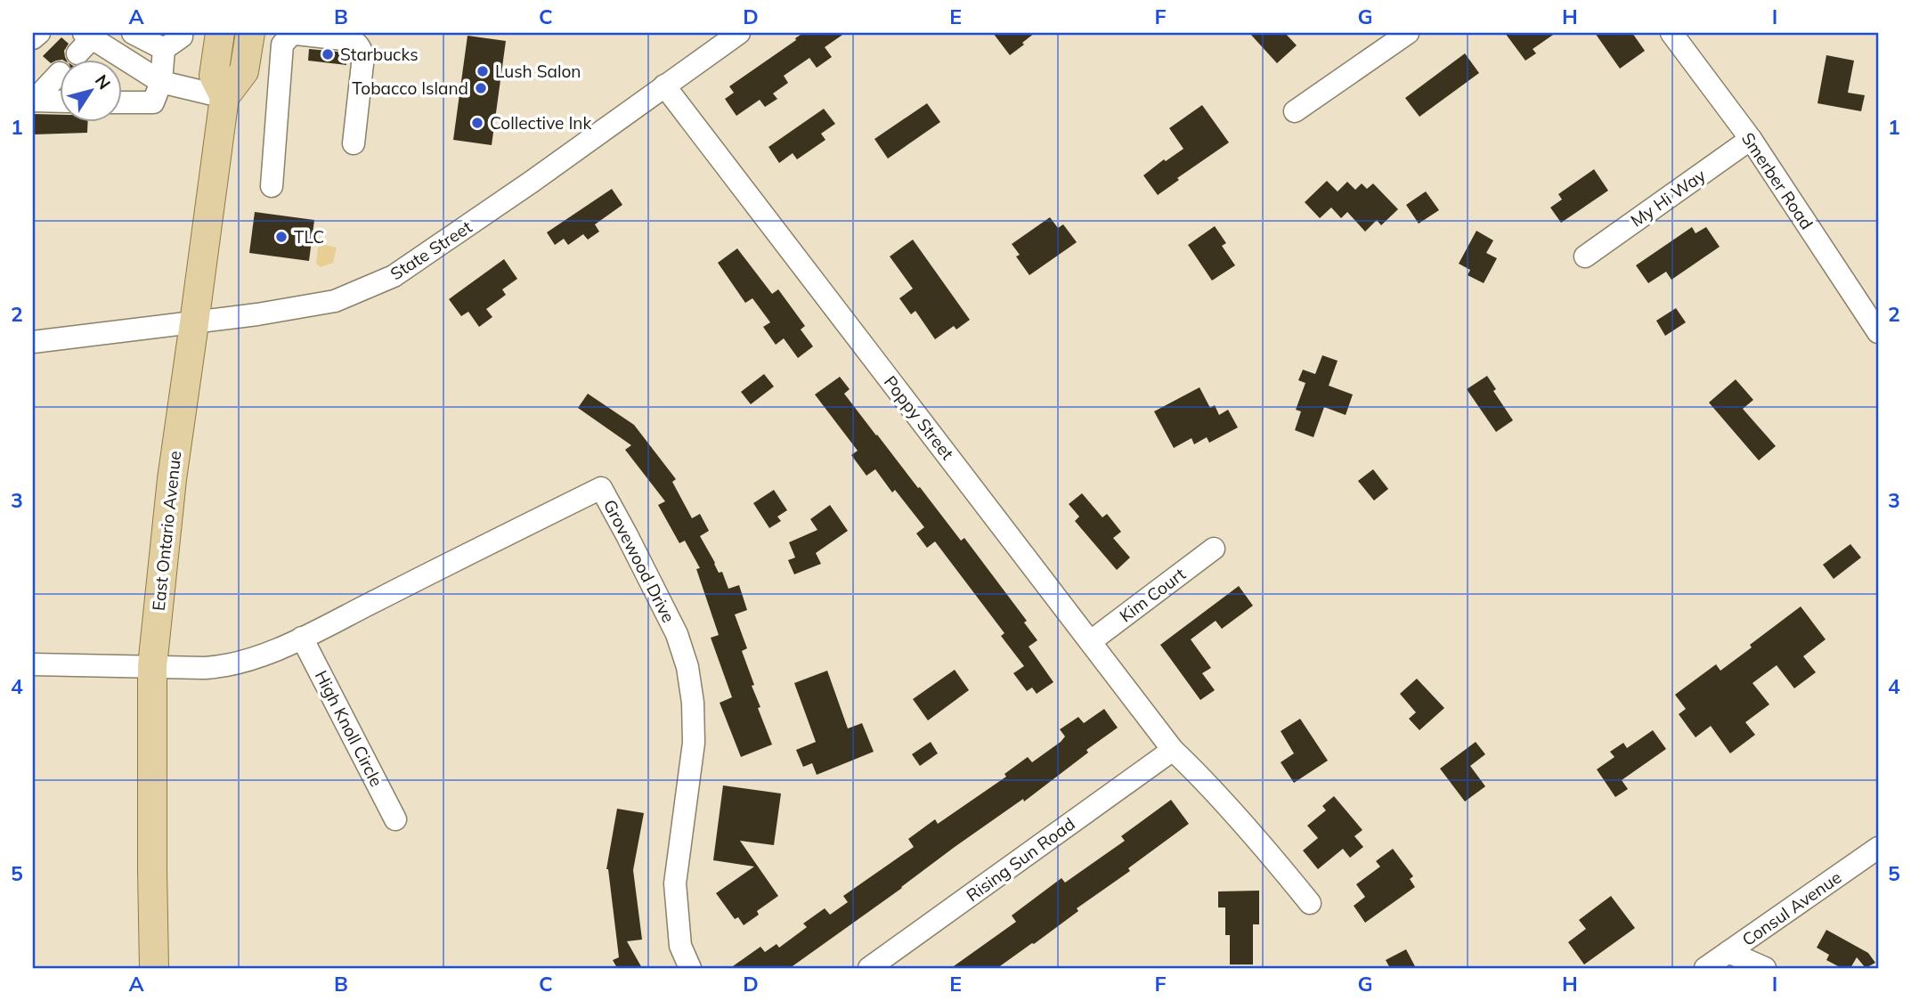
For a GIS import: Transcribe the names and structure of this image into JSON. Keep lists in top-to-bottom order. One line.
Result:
{"streets":{"main road":["East Ontario Avenue"],"street":["Smerber Road","My Hi Way","State Street","Poppy Street","Grovewood Drive","Kim Court","High Knoll Circle","Rising Sun Road","Consul Avenue"]},"crossings":[["Smerber Road","My Hi Way"],["State Street","Poppy Street"],["State Street","East Ontario Avenue"],["Poppy Street","Kim Court"],["Poppy Street","Rising Sun Road"],["East Ontario Avenue","Grovewood Drive"],["Grovewood Drive","High Knoll Circle"]],"places":["Starbucks","Lush Salon","Tobacco Island","Collective Ink","TLC"],"north":"top right","grid":{"columns":["A","B","C","D","E","F","G","H","I"],"rows":["1","2","3","4","5"]}}
